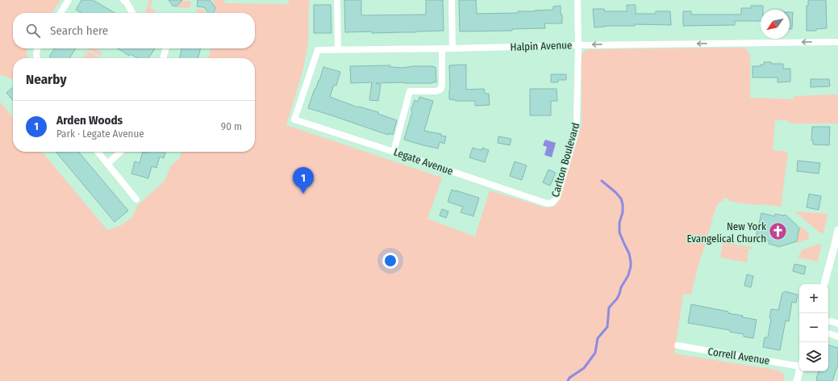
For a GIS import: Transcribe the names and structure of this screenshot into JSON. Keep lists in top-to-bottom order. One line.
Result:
{"streets":{"street":["Halpin Avenue","Carlton Boulevard","Legate Avenue","Correll Avenue"]},"crossings":[["Halpin Avenue","Carlton Boulevard"],["Halpin Avenue","Legate Avenue"],["Carlton Boulevard","Legate Avenue"]],"one_way":["Halpin Avenue"],"places":{"church":["New York Evangelical Church"]},"north":"bottom left","page":{"search":"Search here","heading":"Nearby","list":[{"mark":"1","name":"Arden Woods","note":"Park · Legate Avenue","value":"90 m"}],"pins":"1","map_buttons":["+","−"]}}
